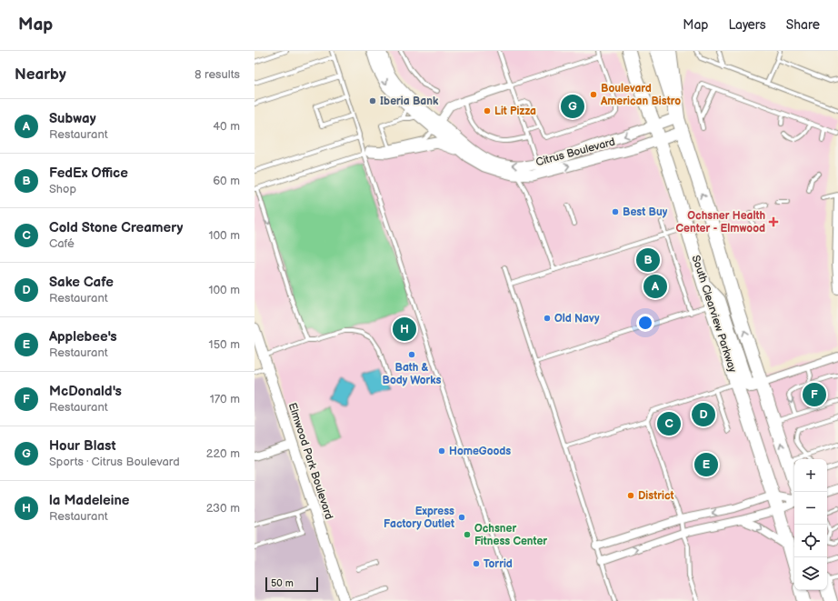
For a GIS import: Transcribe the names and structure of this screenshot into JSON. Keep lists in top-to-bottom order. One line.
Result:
{"streets":{"highway":["South Clearview Parkway"],"street":["Citrus Boulevard","Elmwood Park Boulevard"]},"crossings":[["Citrus Boulevard","South Clearview Parkway"]],"places":{"other":["Boulevard American Bistro","Iberia Bank","Lit Pizza","Best Buy","Old Navy","Bath & Body Works","HomeGoods","District","Express Factory Outlet","Ochsner Fitness Center","Torrid"],"health":["Ochsner Health Center - Elmwood"]},"scale_bar":"50 m","page":{"header":"Map","nav":["Map","Layers","Share"],"heading":["Nearby","8 results"],"pins":["G","B","A","H","F","D","C","E"],"list":[{"mark":"A","name":"Subway","note":"Restaurant","value":"40 m"},{"mark":"B","name":"FedEx Office","note":"Shop","value":"60 m"},{"mark":"C","name":"Cold Stone Creamery","note":"Café","value":"100 m"},{"mark":"D","name":"Sake Cafe","note":"Restaurant","value":"100 m"},{"mark":"E","name":"Applebee's","note":"Restaurant","value":"150 m"},{"mark":"F","name":"McDonald's","note":"Restaurant","value":"170 m"},{"mark":"G","name":"Hour Blast","note":"Sports · Citrus Boulevard","value":"220 m"},{"mark":"H","name":"la Madeleine","note":"Restaurant","value":"230 m"}],"map_buttons":["+","−"],"scale":"50 m"}}
